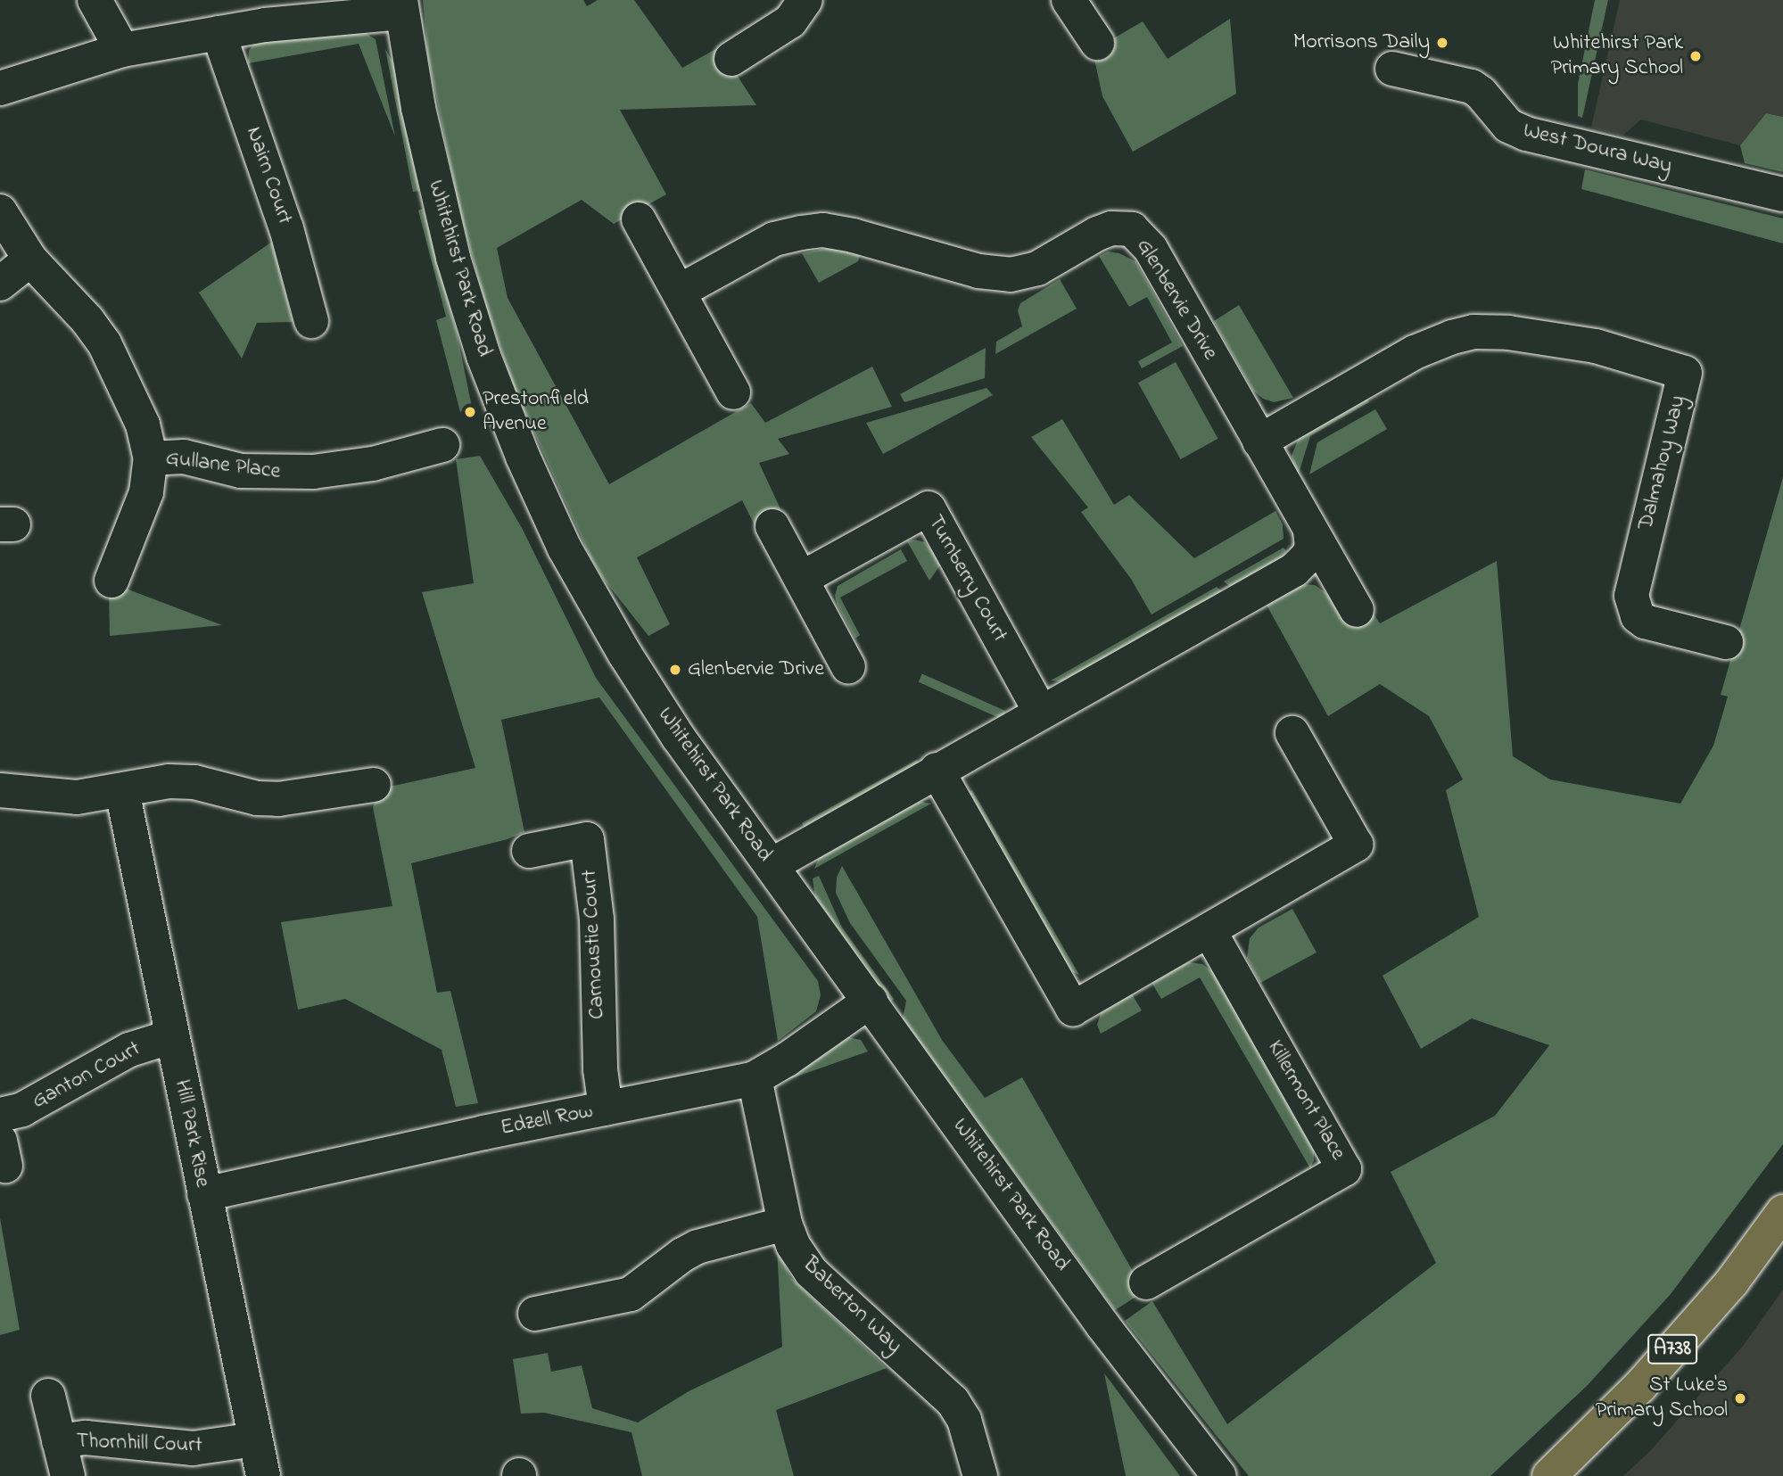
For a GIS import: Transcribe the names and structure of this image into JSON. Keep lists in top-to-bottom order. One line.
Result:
{"streets":{"highway":["A738"],"street":["West Doura Way","Nairn Court","Whitehirst Park Road","Glenbervie Drive","Dalmahoy Way","Gullane Place","Turnberry Court","Carnoustie Court","Ganton Court","Killermont Place","Edzell Row","Hill Park Rise","Baberton Way","Thornhill Court"]},"crossings":[["Whitehirst Park Road","Edzell Row"],["Glenbervie Drive","Dalmahoy Way"],["Carnoustie Court","Edzell Row"],["Ganton Court","Hill Park Rise"],["Edzell Row","Hill Park Rise"],["Edzell Row","Baberton Way"],["Hill Park Rise","Thornhill Court"]],"places":["Morrisons Daily","Whitehirst Park Primary School","Prestonfield Avenue","Glenbervie Drive","St Luke's Primary School"]}
